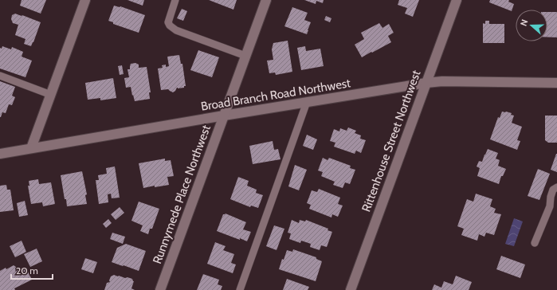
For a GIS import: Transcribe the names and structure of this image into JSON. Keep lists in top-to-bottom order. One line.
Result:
{"streets":{"street":["Broad Branch Road Northwest","Rittenhouse Street Northwest","Runnymede Place Northwest"]},"crossings":[["Broad Branch Road Northwest","Rittenhouse Street Northwest"],["Broad Branch Road Northwest","Runnymede Place Northwest"]],"scale_bar":"20 m","north":"left"}
